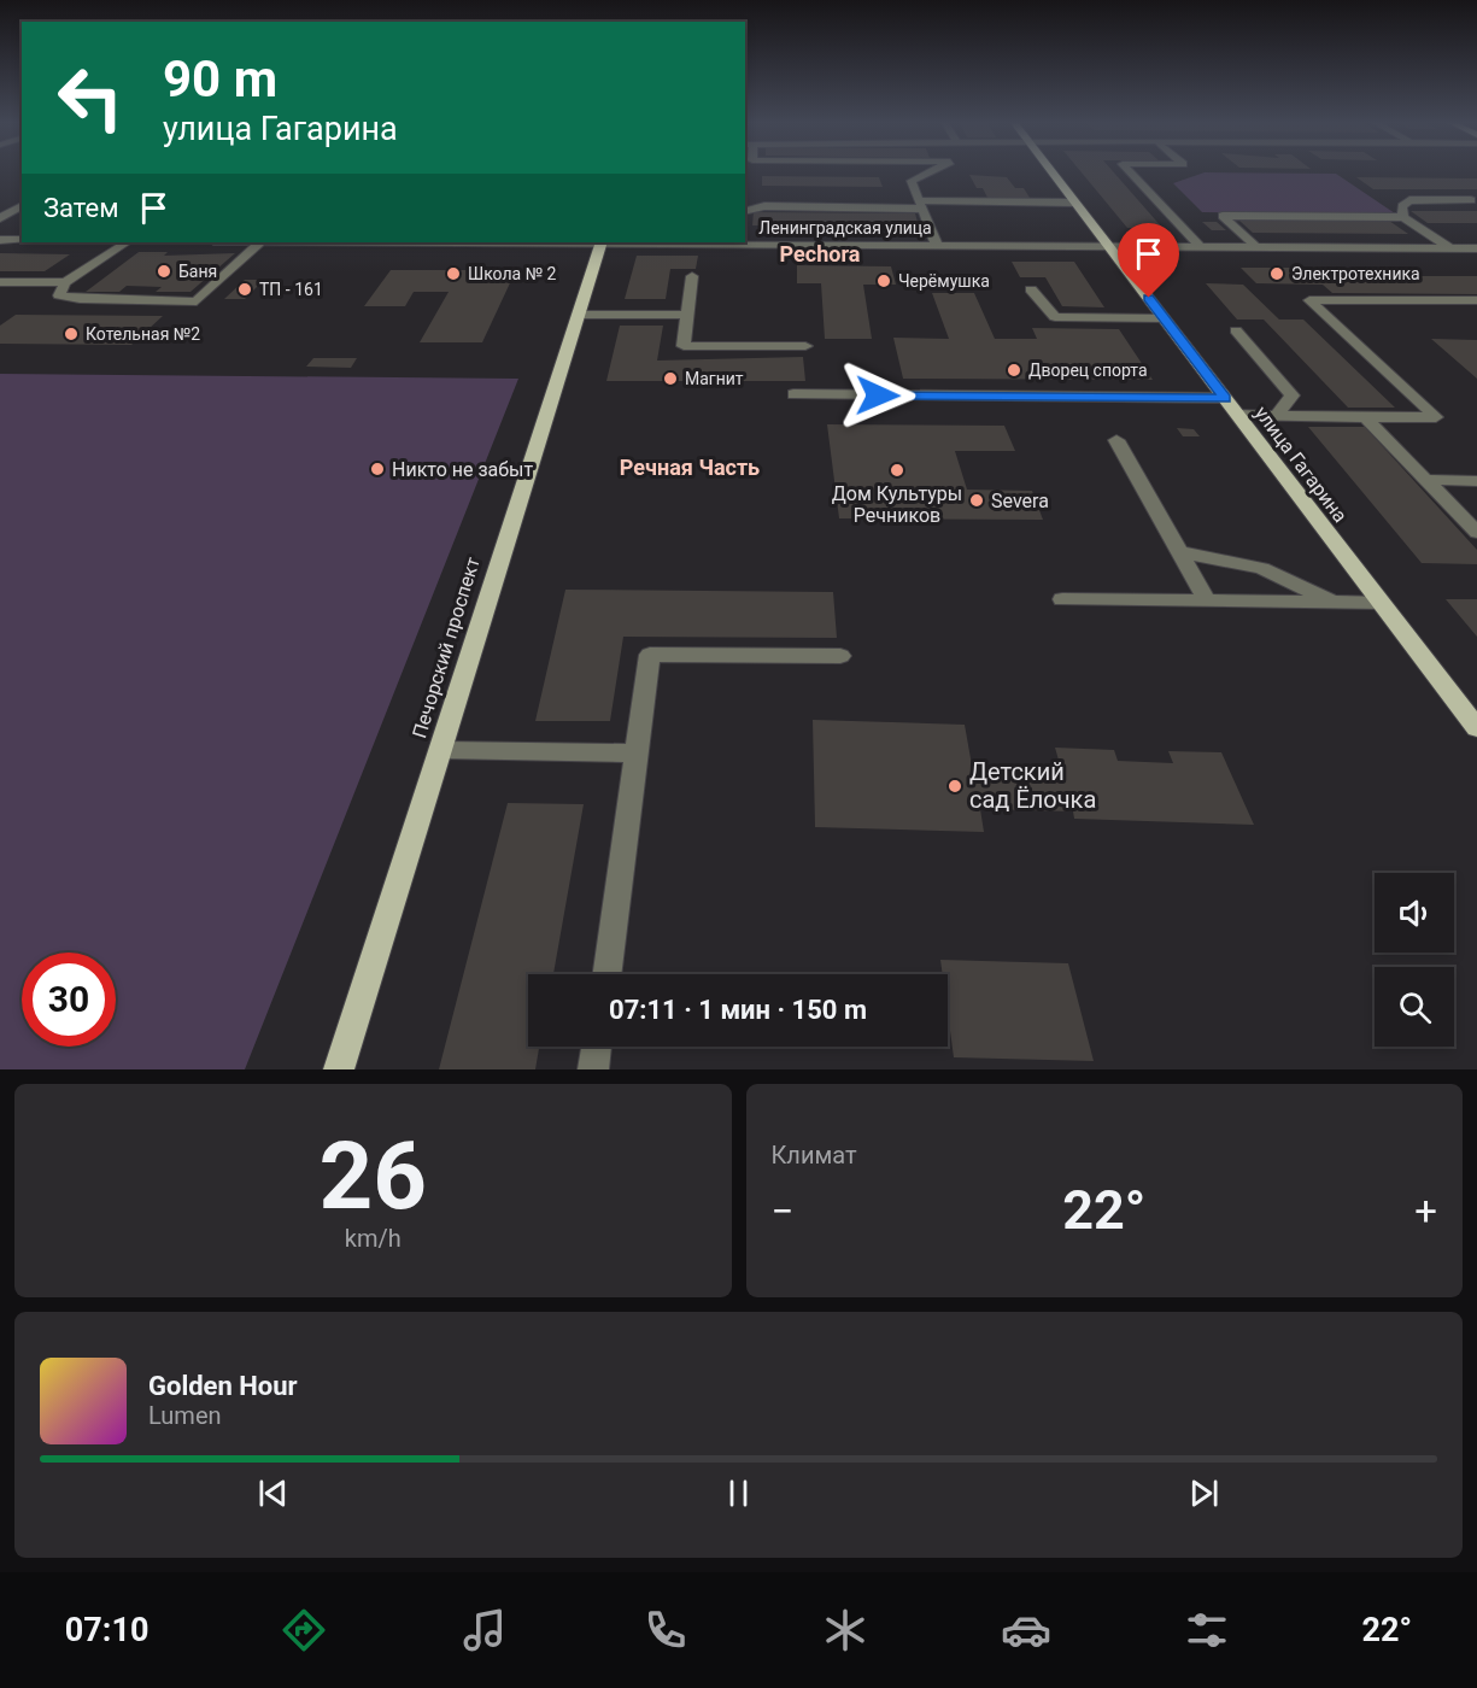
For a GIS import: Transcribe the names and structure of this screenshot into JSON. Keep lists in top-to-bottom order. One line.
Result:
{"streets":{"main road":["улица Гагарина","Печорский проспект"],"street":["Ленинградская улица"]},"crossings":[["Ленинградская улица","улица Гагарина"]],"districts":["Pechora","Речная Часть"],"places":["Баня","Школа № 2","Электротехника","Черёмушка","ТП - 161","Котельная №2","Дворец спорта","Магнит","Никто не забыт","Дом Культуры Речников","Severa","Детский сад Ёлочка"],"page":{"turn":["90 m","улица Гагарина"],"then":"Затем","limit":"30","trip":"07:11 · 1 мин · 150 m","tile":[["26","km/h"],"Климат"],"heat":["−","22°","+"],"song":["Golden Hour","Lumen"],"tabs":["07:10","22°"]}}
